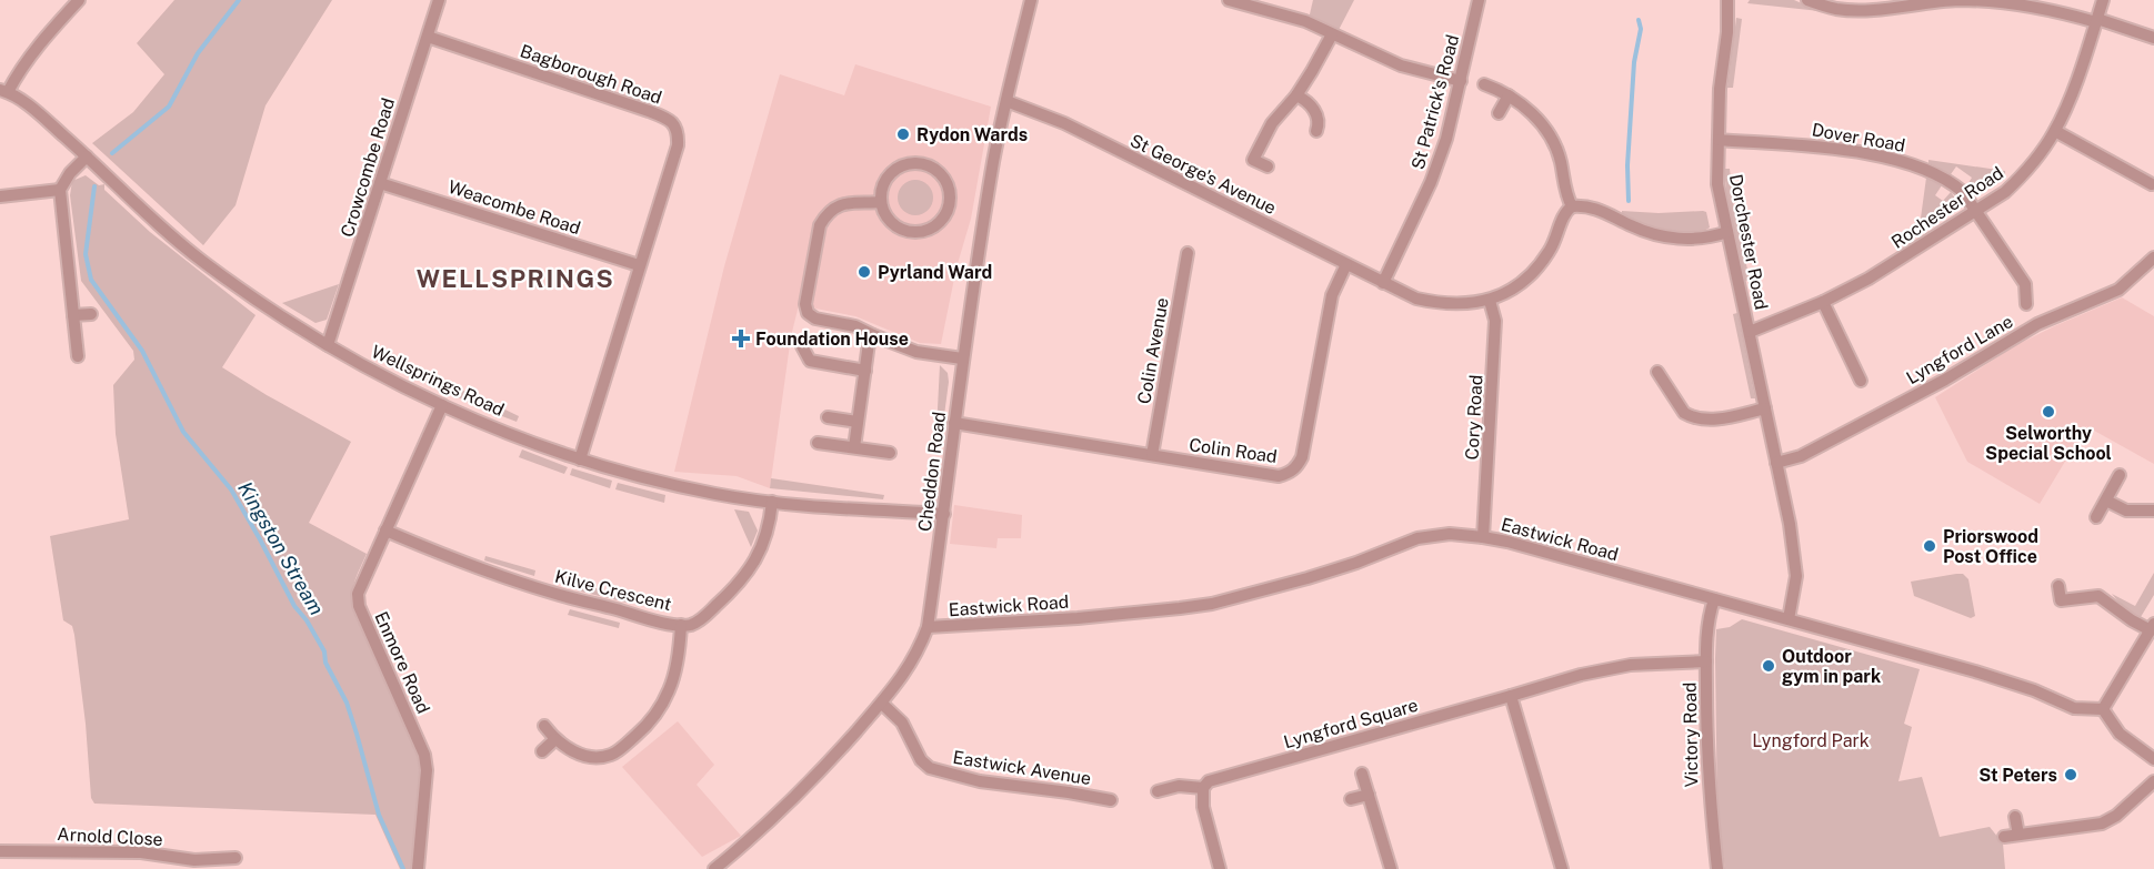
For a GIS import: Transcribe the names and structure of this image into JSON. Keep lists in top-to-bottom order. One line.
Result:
{"streets":{"street":["Bagborough Road","St Patrick's Road","Dover Road","Crowcombe Road","St George's Avenue","Weacombe Road","Rochester Road","Dorchester Road","Lyngford Lane","Colin Avenue","Wellsprings Road","Cory Road","Colin Road","Cheddon Road","Eastwick Road","Kilve Crescent","Enmore Road","Lyngford Square","Victory Road","Eastwick Avenue","Arnold Close"]},"crossings":[["Bagborough Road","Crowcombe Road"],["Bagborough Road","Weacombe Road"],["Bagborough Road","Wellsprings Road"],["St Patrick's Road","St George's Avenue"],["Dover Road","Rochester Road"],["Dover Road","Dorchester Road"],["Crowcombe Road","Weacombe Road"],["Crowcombe Road","Wellsprings Road"],["St George's Avenue","Cory Road"],["St George's Avenue","Colin Road"],["St George's Avenue","Cheddon Road"],["Rochester Road","Dorchester Road"],["Dorchester Road","Lyngford Lane"],["Dorchester Road","Eastwick Road"],["Colin Avenue","Colin Road"],["Wellsprings Road","Cheddon Road"],["Wellsprings Road","Kilve Crescent"],["Wellsprings Road","Enmore Road"],["Cory Road","Eastwick Road"],["Colin Road","Cheddon Road"],["Cheddon Road","Eastwick Road"],["Cheddon Road","Eastwick Avenue"],["Eastwick Road","Victory Road"],["Kilve Crescent","Enmore Road"],["Lyngford Square","Victory Road"]],"districts":["WELLSPRINGS"],"water":["Kingston Stream"],"parks":["Lyngford Park"],"places":{"other":["Rydon Wards","Pyrland Ward","Selworthy Special School","Priorswood Post Office","Outdoor gym in park","St Peters"],"health":["Foundation House"]}}
